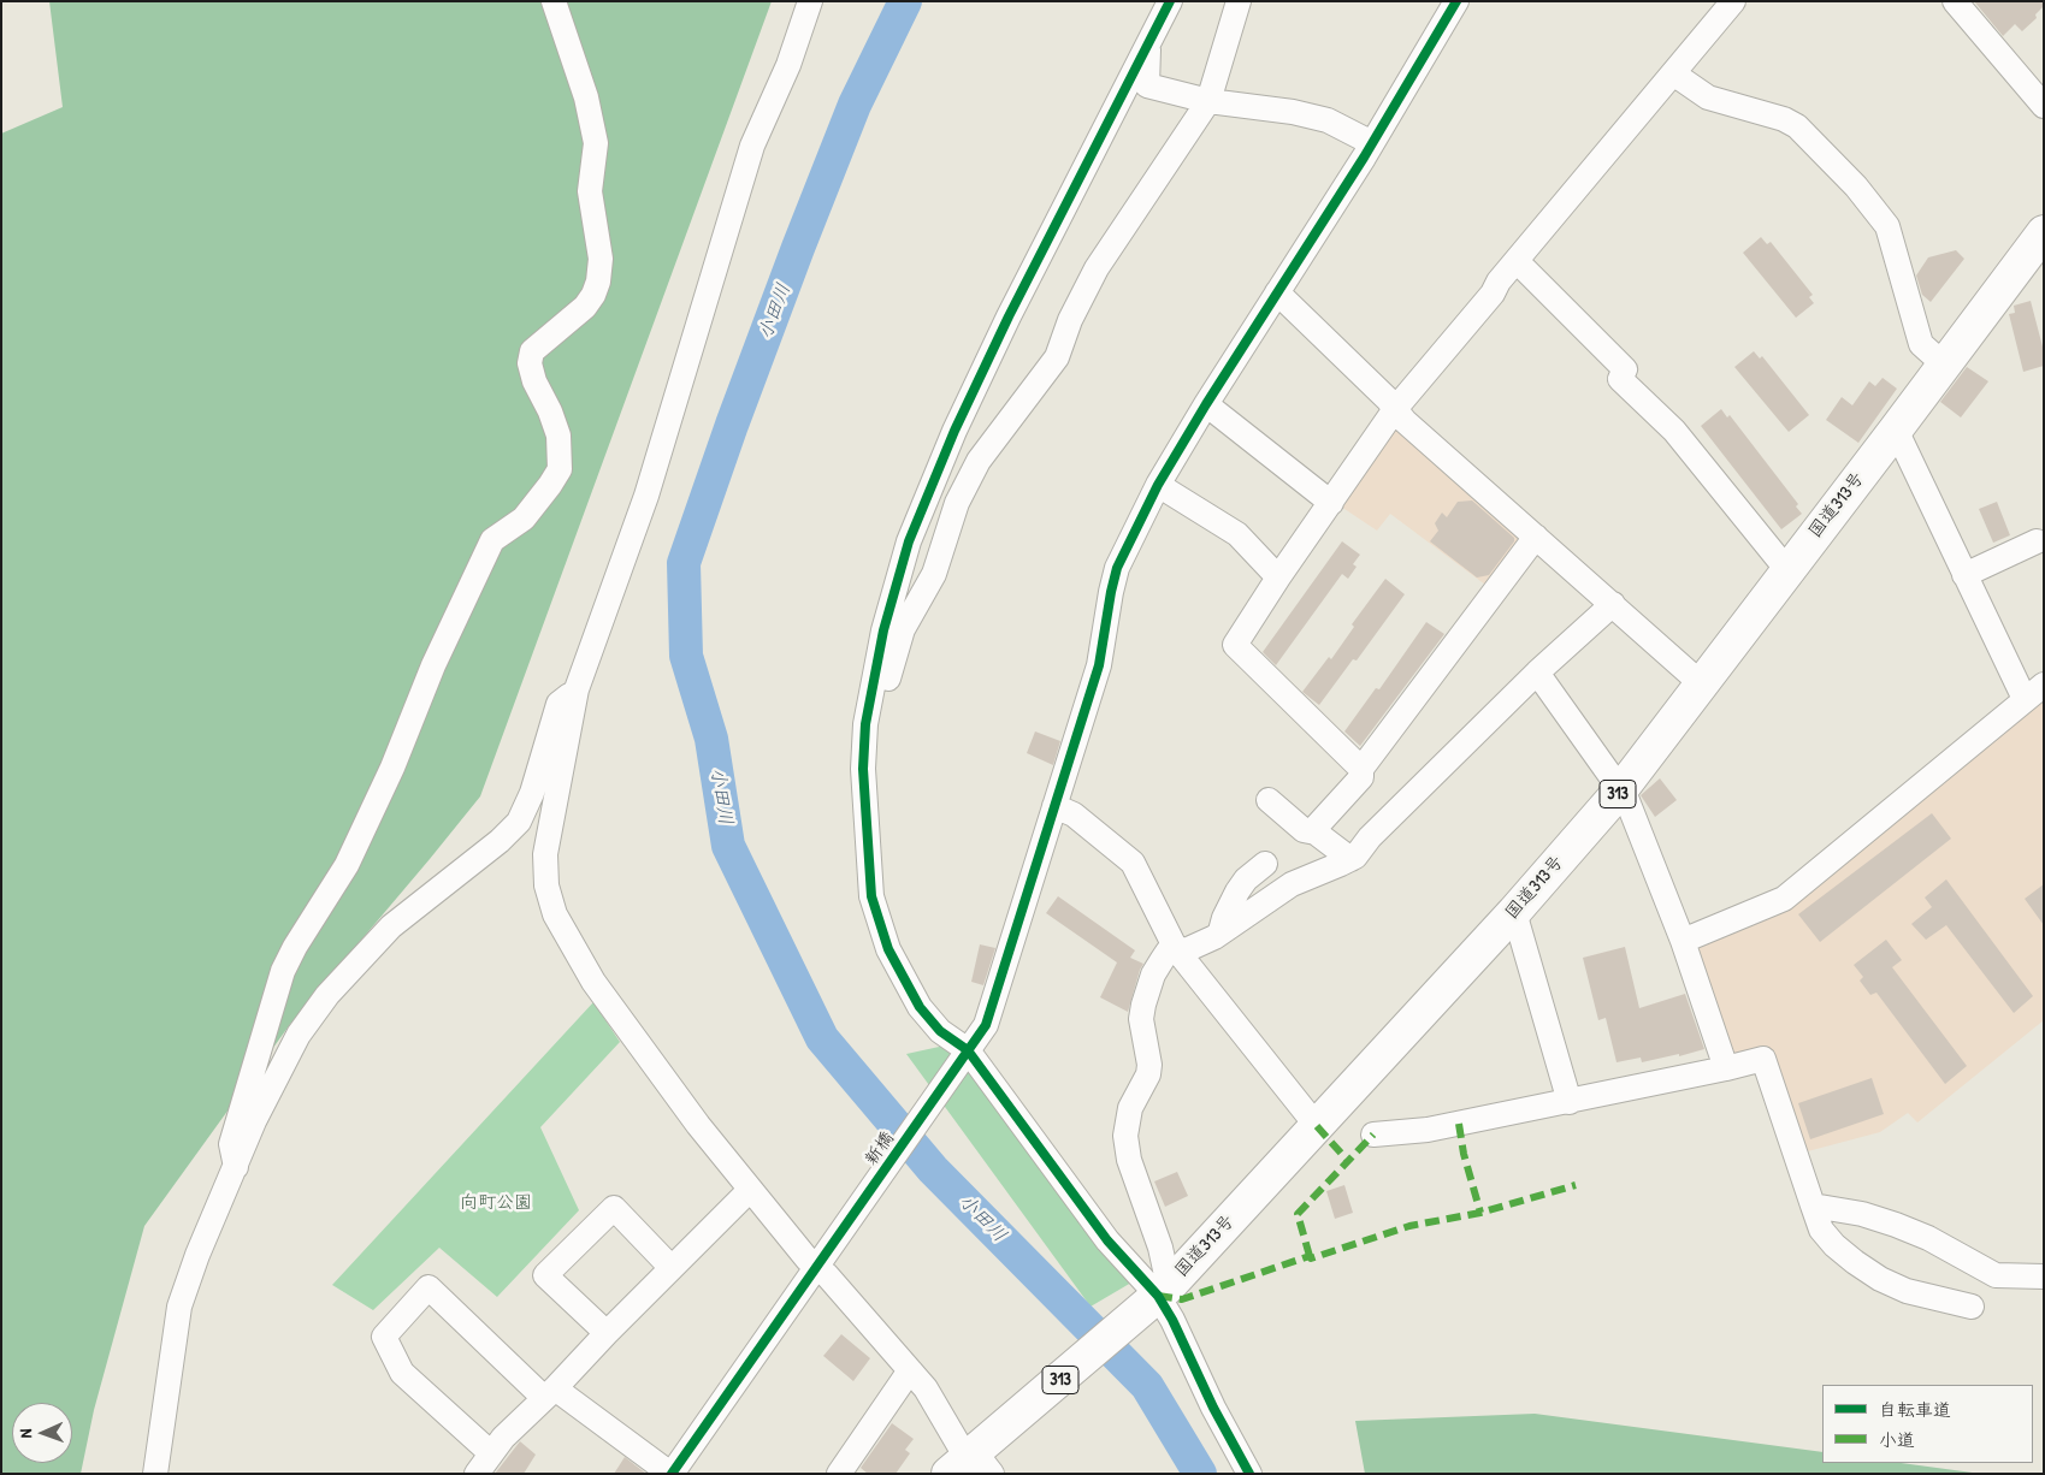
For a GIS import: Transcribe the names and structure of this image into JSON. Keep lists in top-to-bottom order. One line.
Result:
{"streets":{"highway":["国道313号","313"],"street":["新橋"]},"water":["小田川"],"parks":["向町公園"],"legend":["自転車道","小道"],"north":"left"}
